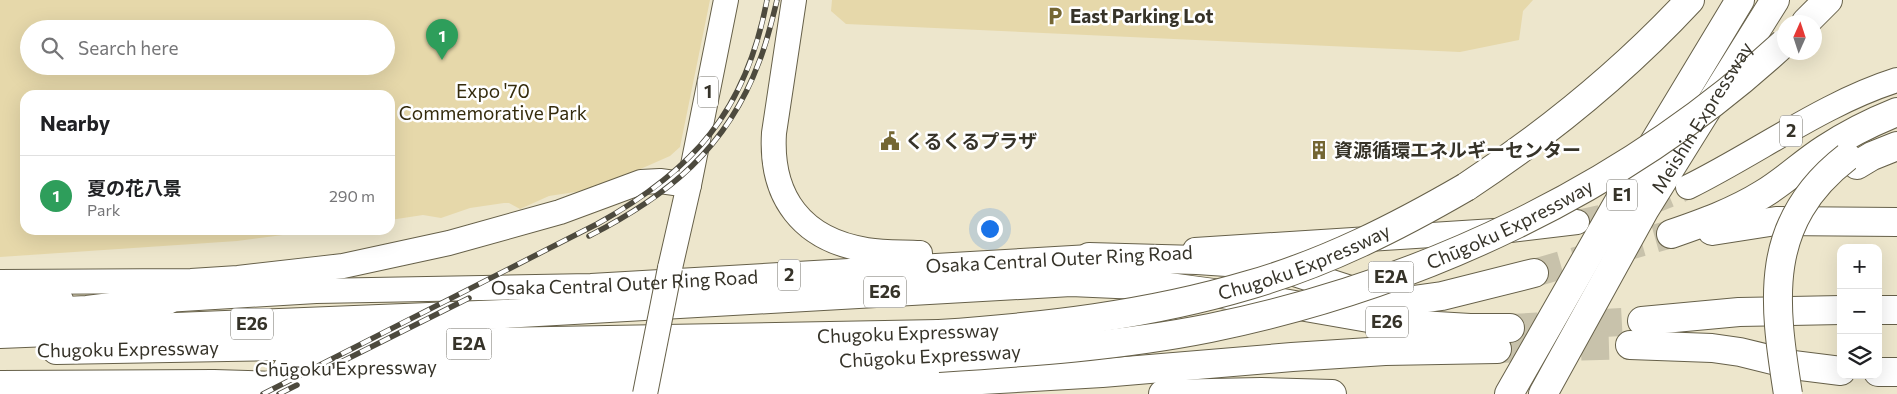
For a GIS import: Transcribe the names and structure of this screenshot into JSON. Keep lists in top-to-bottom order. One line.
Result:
{"streets":{"highway":["Meishin Expressway","E1","Chūgoku Expressway","Chugoku Expressway","E2A","E26"],"main road":["1","2","Osaka Central Outer Ring Road"]},"crossings":[["Chūgoku Expressway","Chugoku Expressway"]],"parks":["Expo '70 Commemorative Park"],"places":{"parking":["East Parking Lot"],"public building":["くるくるプラザ"],"building":["資源循環エネルギーセンター"]},"north":"top","page":{"pins":"1","search":"Search here","heading":"Nearby","list":[{"mark":"1","name":"夏の花八景","note":"Park","value":"290 m"}],"map_buttons":["+","−"]}}
